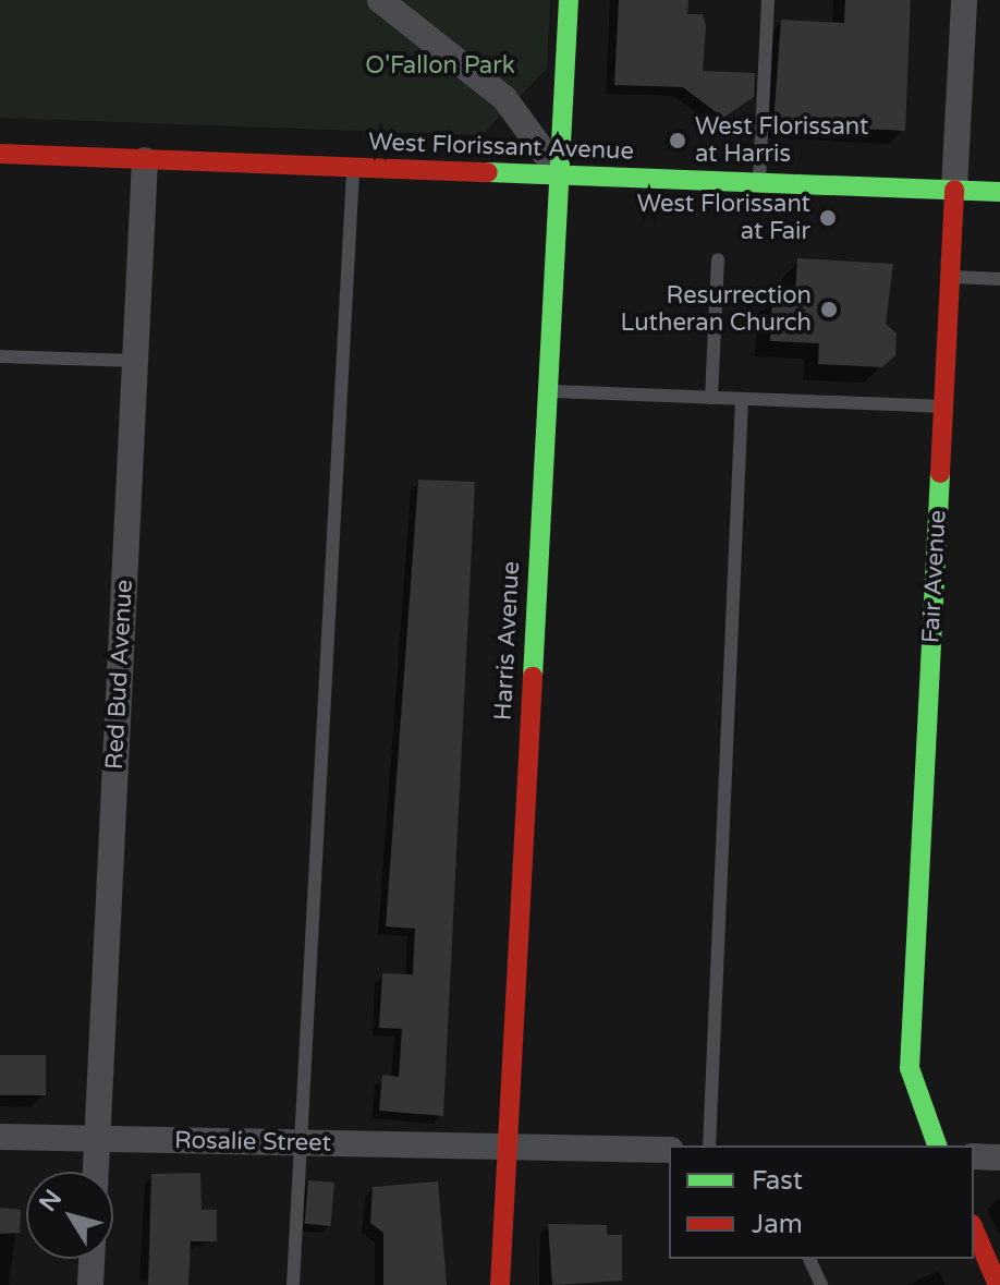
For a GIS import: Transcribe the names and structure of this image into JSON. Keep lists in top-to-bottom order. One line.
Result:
{"streets":{"street":["West Florissant Avenue","Fair Avenue","Harris Avenue","Red Bud Avenue","Rosalie Street"]},"crossings":[["West Florissant Avenue","Fair Avenue"],["West Florissant Avenue","Harris Avenue"],["West Florissant Avenue","Red Bud Avenue"],["Harris Avenue","Rosalie Street"],["Red Bud Avenue","Rosalie Street"]],"parks":["O'Fallon Park"],"places":["West Florissant at Harris","West Florissant at Fair","Resurrection Lutheran Church"],"legend":["Fast","Jam"],"north":"top left"}
